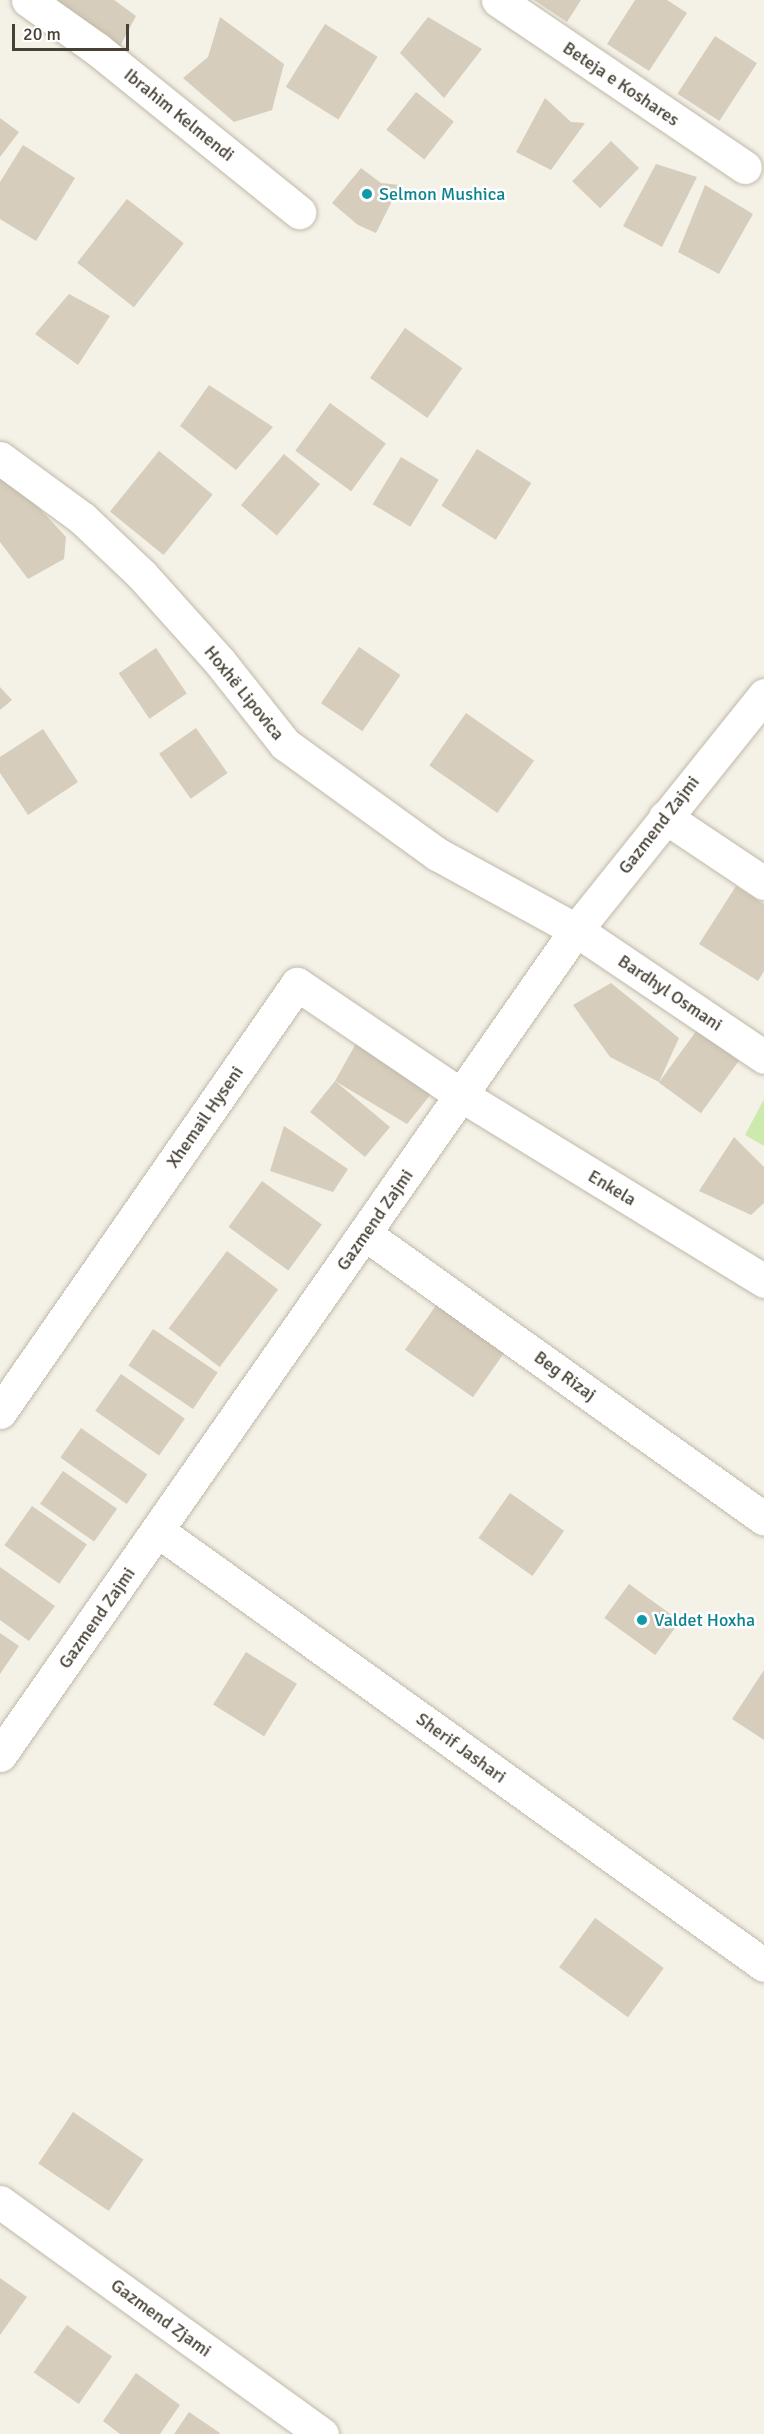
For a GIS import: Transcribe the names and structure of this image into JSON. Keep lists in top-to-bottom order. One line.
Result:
{"streets":{"street":["Beteja e Koshares","Ibrahim Kelmendi","Hoxhë Lipovica","Gazmend Zajmi","Bardhyl Osmani","Xhemail Hyseni","Enkela","Beg Rizaj","Sherif Jashari","Gazmend Zjami"]},"crossings":[["Hoxhë Lipovica","Gazmend Zajmi"],["Hoxhë Lipovica","Bardhyl Osmani"],["Gazmend Zajmi","Bardhyl Osmani"],["Gazmend Zajmi","Xhemail Hyseni"],["Gazmend Zajmi","Enkela"],["Gazmend Zajmi","Beg Rizaj"],["Gazmend Zajmi","Sherif Jashari"],["Xhemail Hyseni","Enkela"]],"places":["Selmon Mushica","Valdet Hoxha"],"scale_bar":"20 m"}
